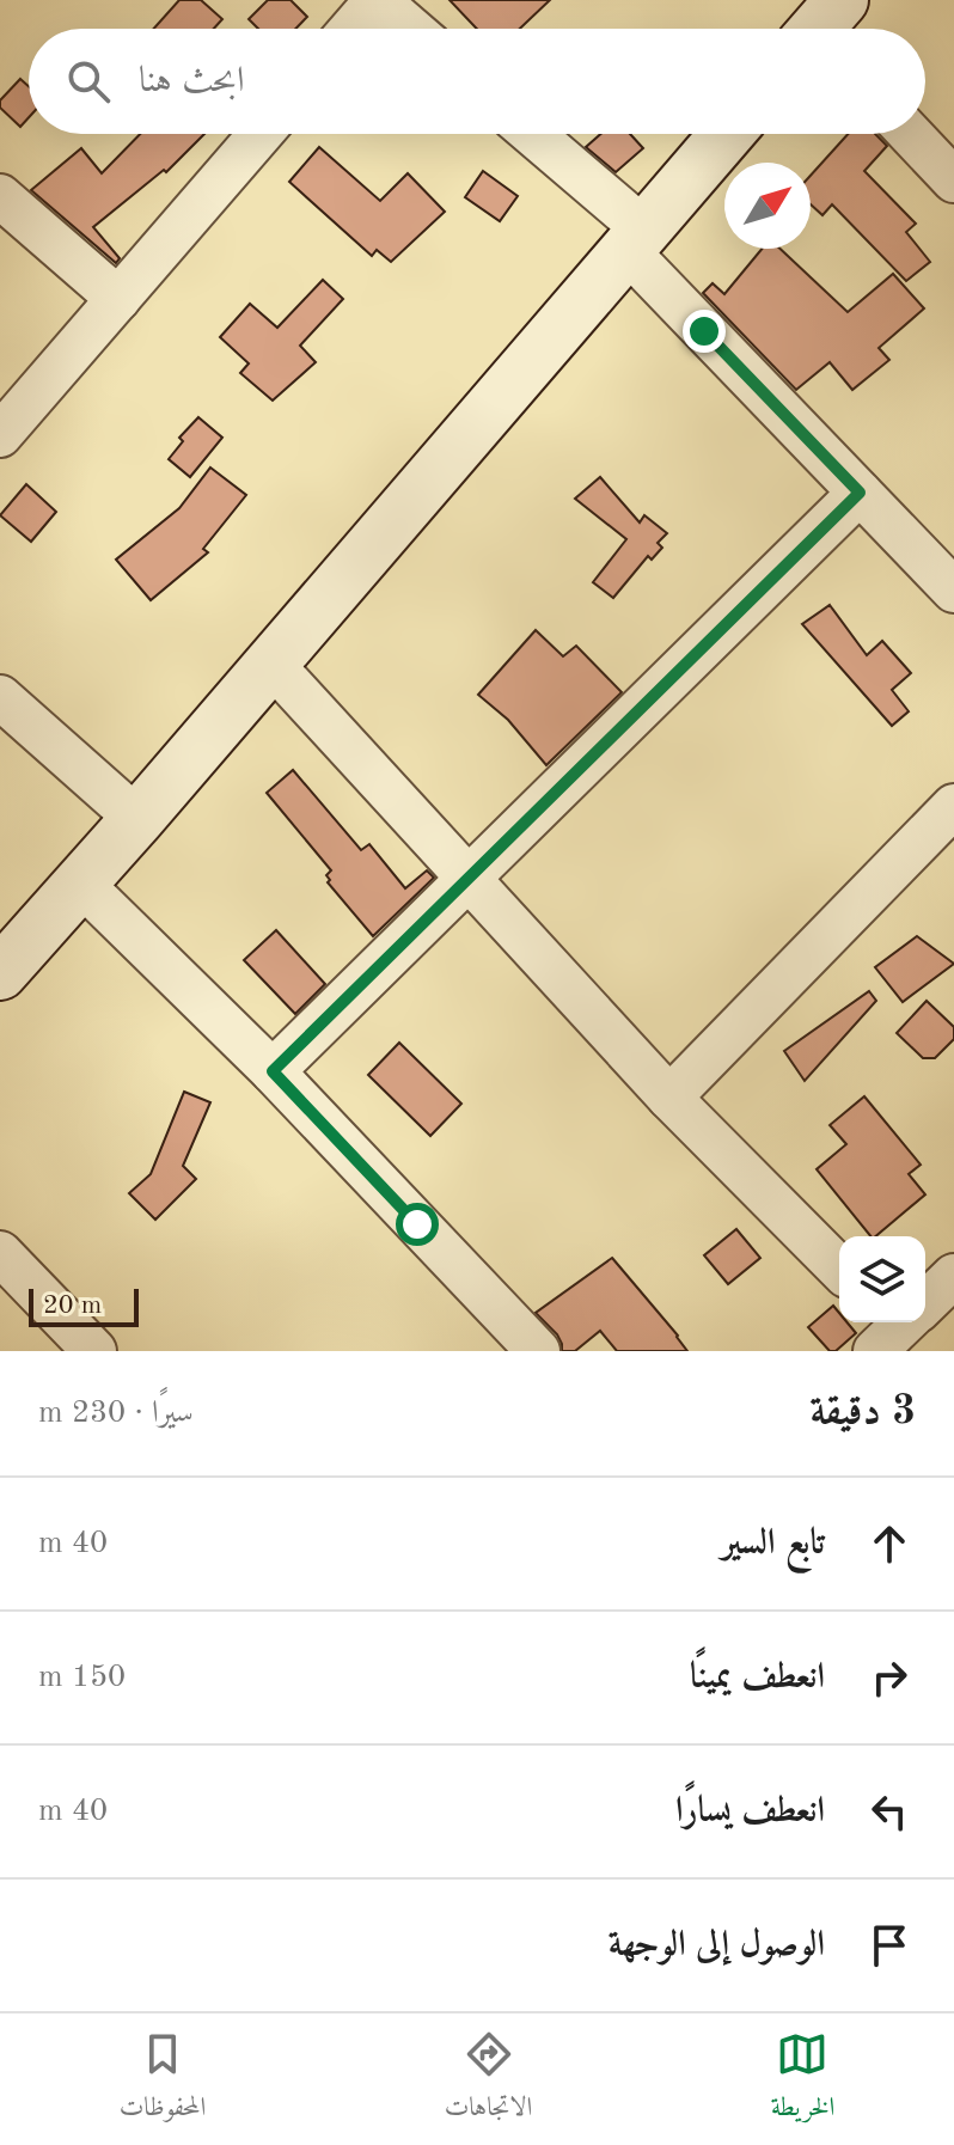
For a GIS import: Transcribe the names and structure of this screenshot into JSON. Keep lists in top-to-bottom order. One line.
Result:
{"scale_bar":"20 m","north":"top right","page":{"search":"ابحث هنا","scale":"20 m","heading":["3 دقيقة","سيرًا · 230 m"],"list":[["تابع السير","40 m"],["انعطف يمينًا","150 m"],["انعطف يسارًا","40 m"],"الوصول إلى الوجهة"],"nav":["الخريطة","الاتجاهات","المحفوظات"]}}
